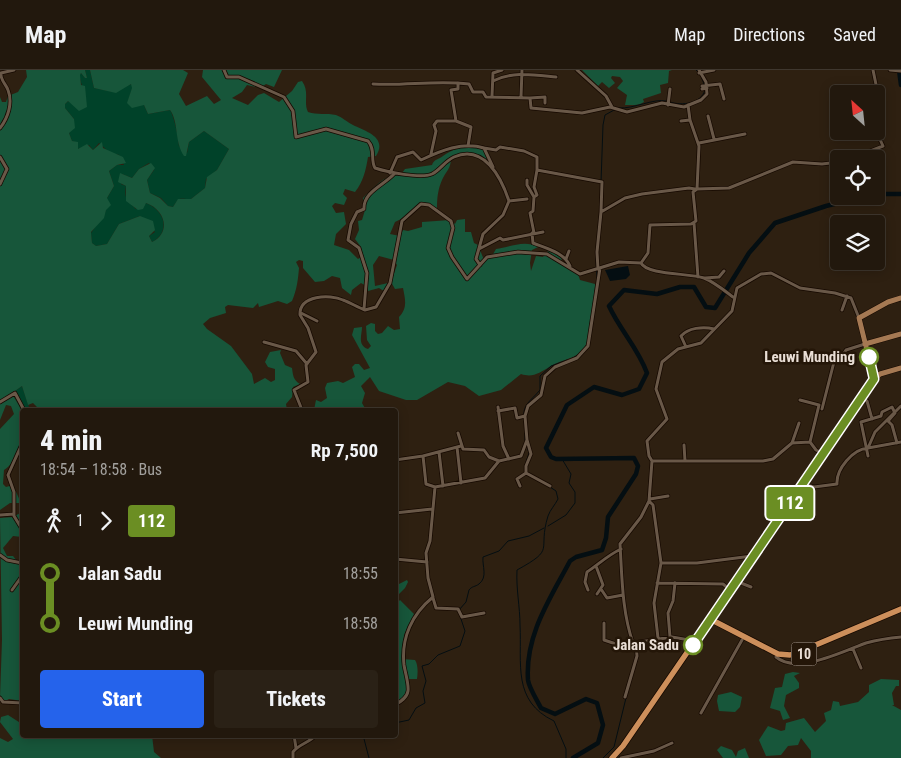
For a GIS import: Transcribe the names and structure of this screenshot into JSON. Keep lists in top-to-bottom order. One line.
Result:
{"streets":{"highway":["10"]},"places":["Leuwi Munding","Jalan Sadu"],"lines":["bus line 112"],"north":"top left","page":{"header":"Map","nav":["Map","Directions","Saved"],"on_map":"112","heading":["4 min","18:54 – 18:58 · Bus","Rp 7,500"],"legs":["1","112"],"list":[{"name":"Jalan Sadu","value":"18:55"},{"name":"Leuwi Munding","value":"18:58"}],"buttons":["Start","Tickets"]}}
